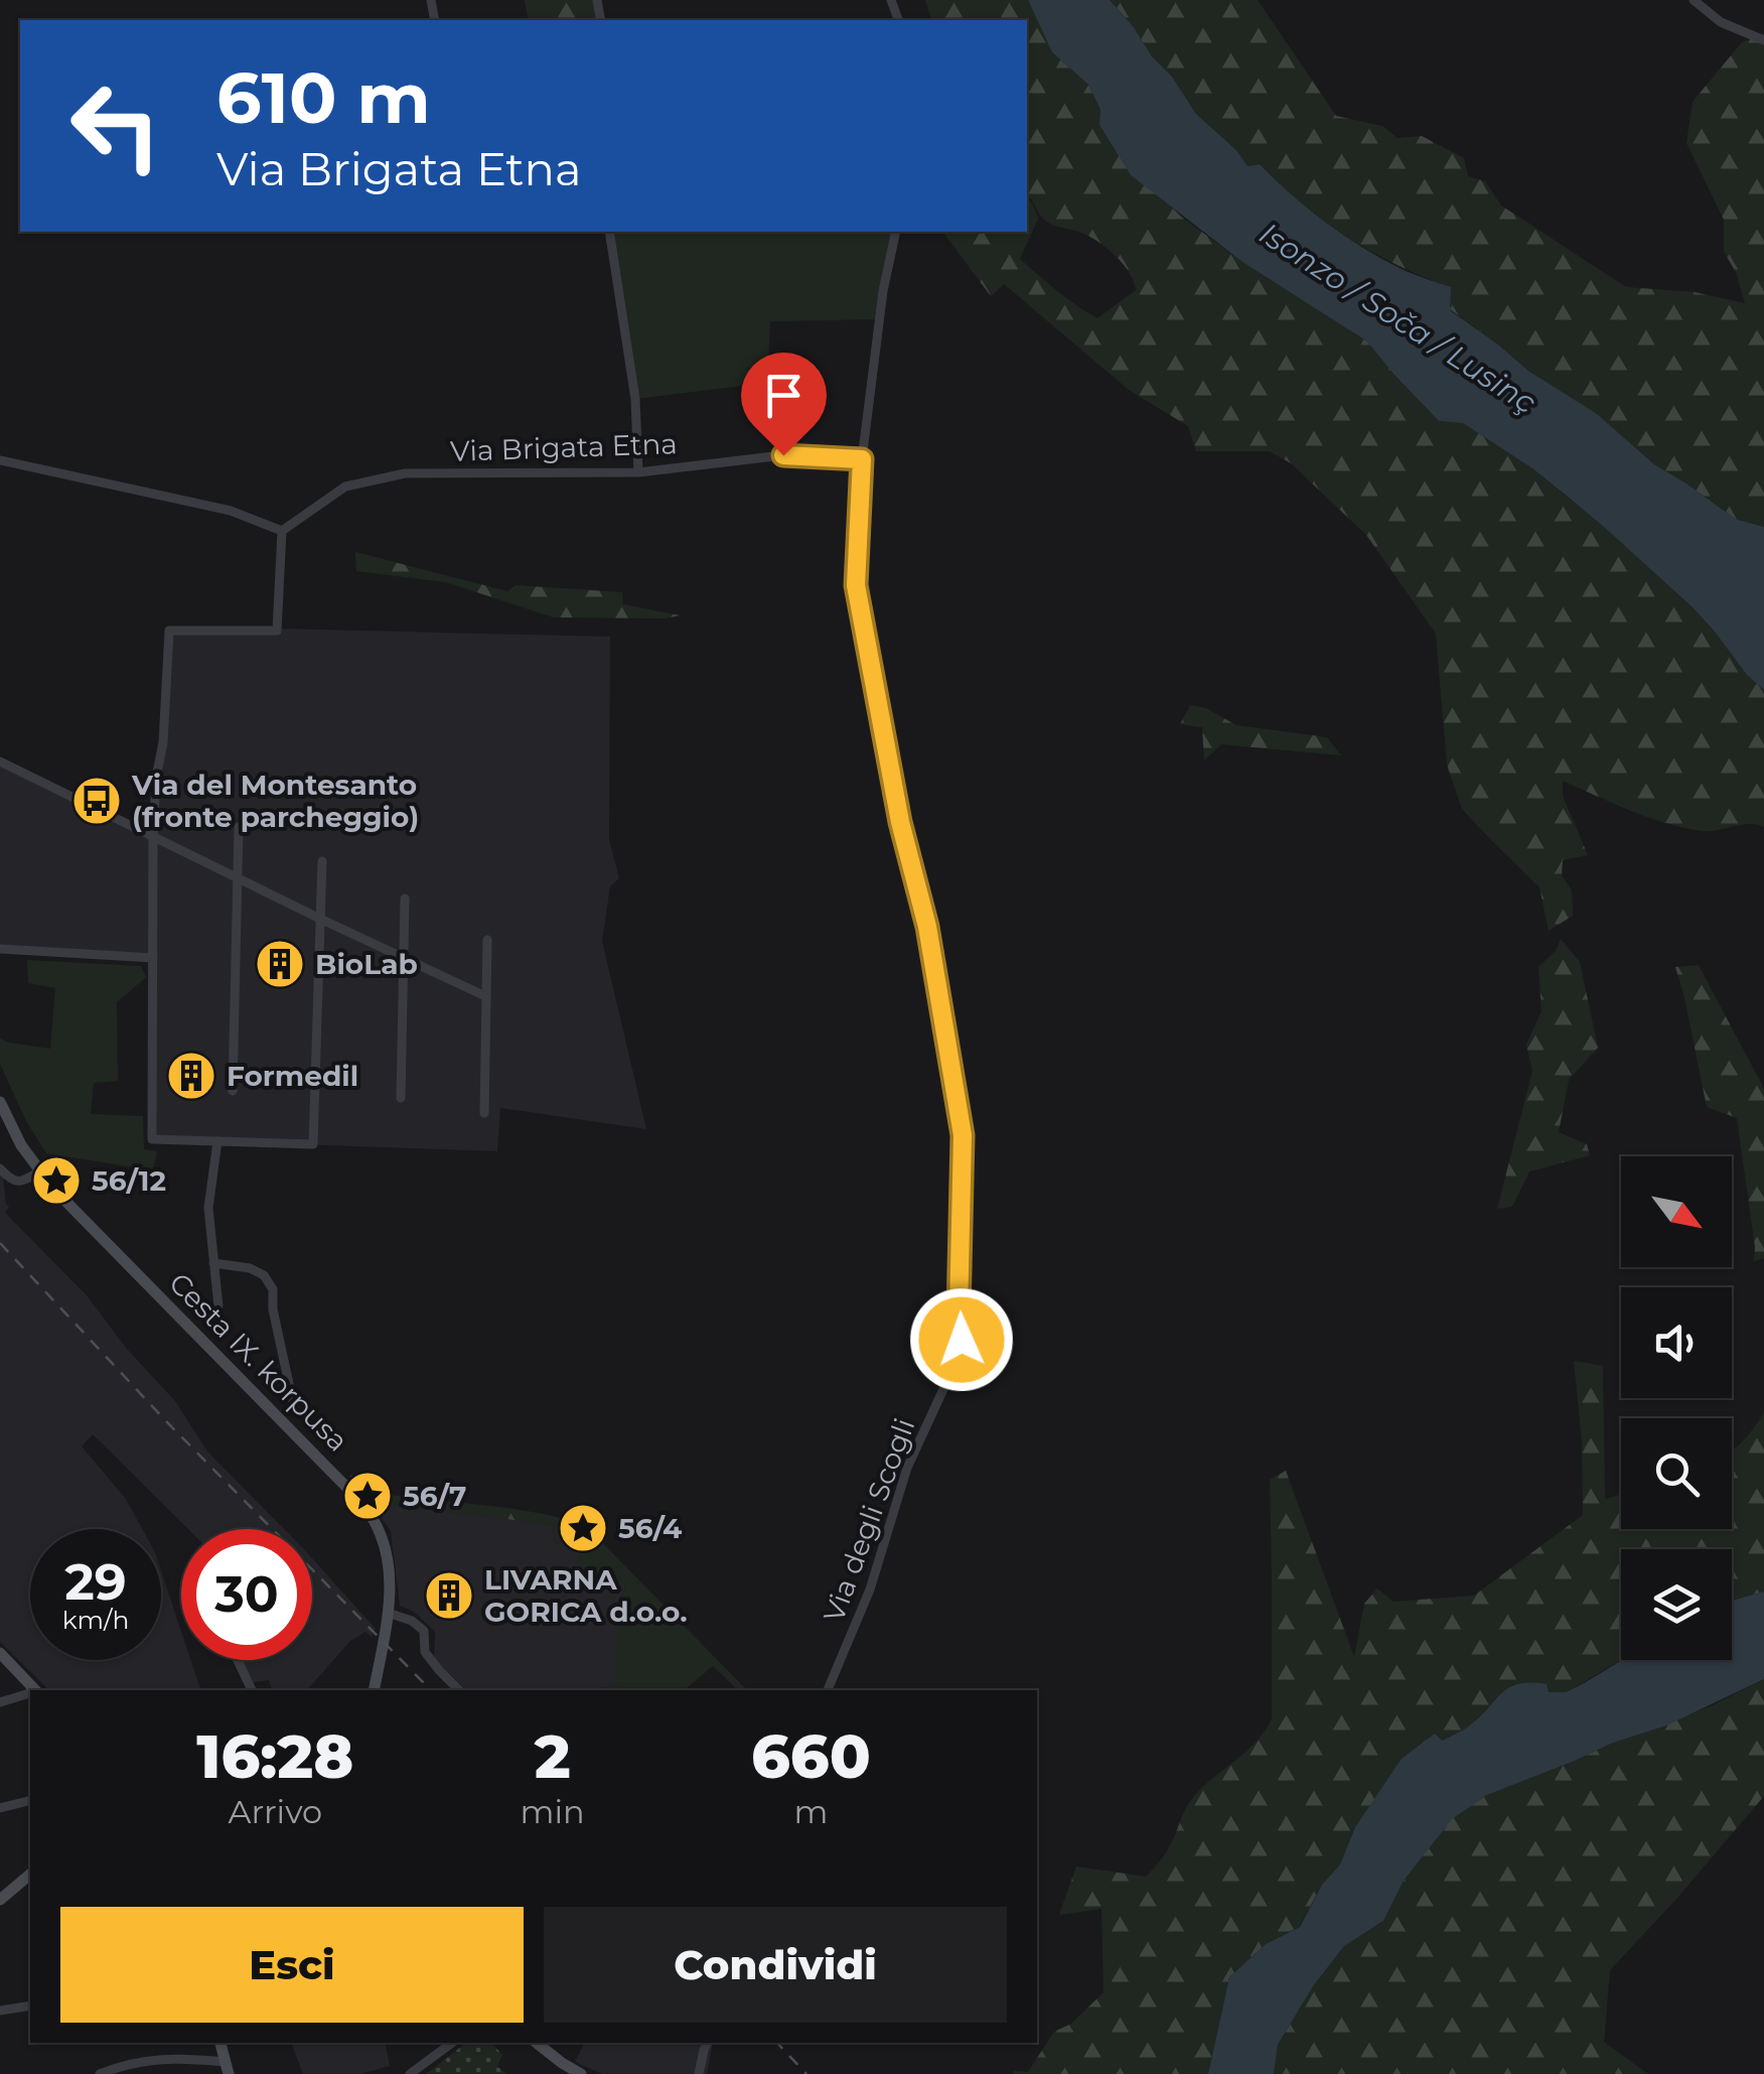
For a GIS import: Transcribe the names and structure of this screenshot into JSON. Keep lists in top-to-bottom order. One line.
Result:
{"streets":{"main road":["Cesta IX. korpusa"],"street":["Via Brigata Etna","Via degli Scogli"]},"crossings":[["Via Brigata Etna","Via degli Scogli"]],"water":["Isonzo / Soča / Lusinç"],"places":{"bus stop":["Via del Montesanto (fronte parcheggio)"],"building":["BioLab","Formedil","LIVARNA GORICA d.o.o."],"place":["56/12","56/7","56/4"]},"north":"bottom right","page":{"turn":["610 m","Via Brigata Etna"],"speed":"29 km/h","limit":"30","eta":["16:28","Arrivo","2","min","660","m"],"buttons":["Esci","Condividi"]}}
